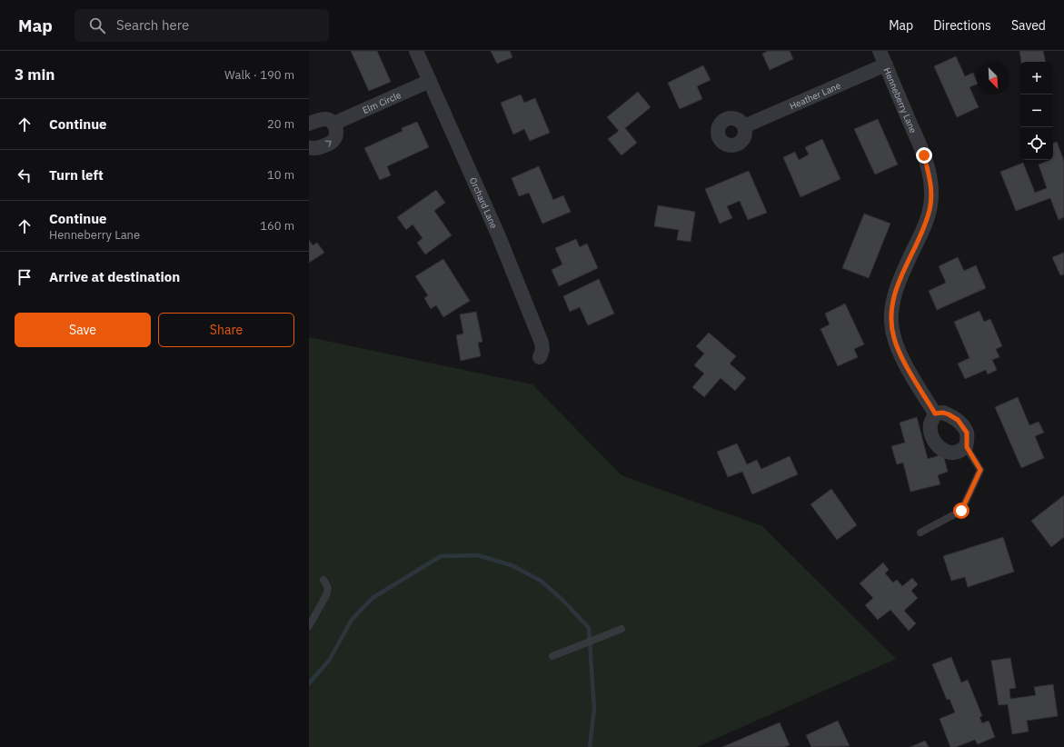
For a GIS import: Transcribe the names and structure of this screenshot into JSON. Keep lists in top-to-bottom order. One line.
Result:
{"streets":{"street":["Heather Lane","Henneberry Lane","Elm Circle","Orchard Lane"]},"crossings":[["Heather Lane","Henneberry Lane"],["Elm Circle","Orchard Lane"]],"north":"bottom right","page":{"header":"Map","search":"Search here","nav":["Map","Directions","Saved"],"heading":["3 min","Walk · 190 m"],"map_buttons":["+","−"],"list":[["Continue","20 m"],["Turn left","10 m"],["Continue","Henneberry Lane","160 m"],"Arrive at destination"],"buttons":["Save","Share"]}}
